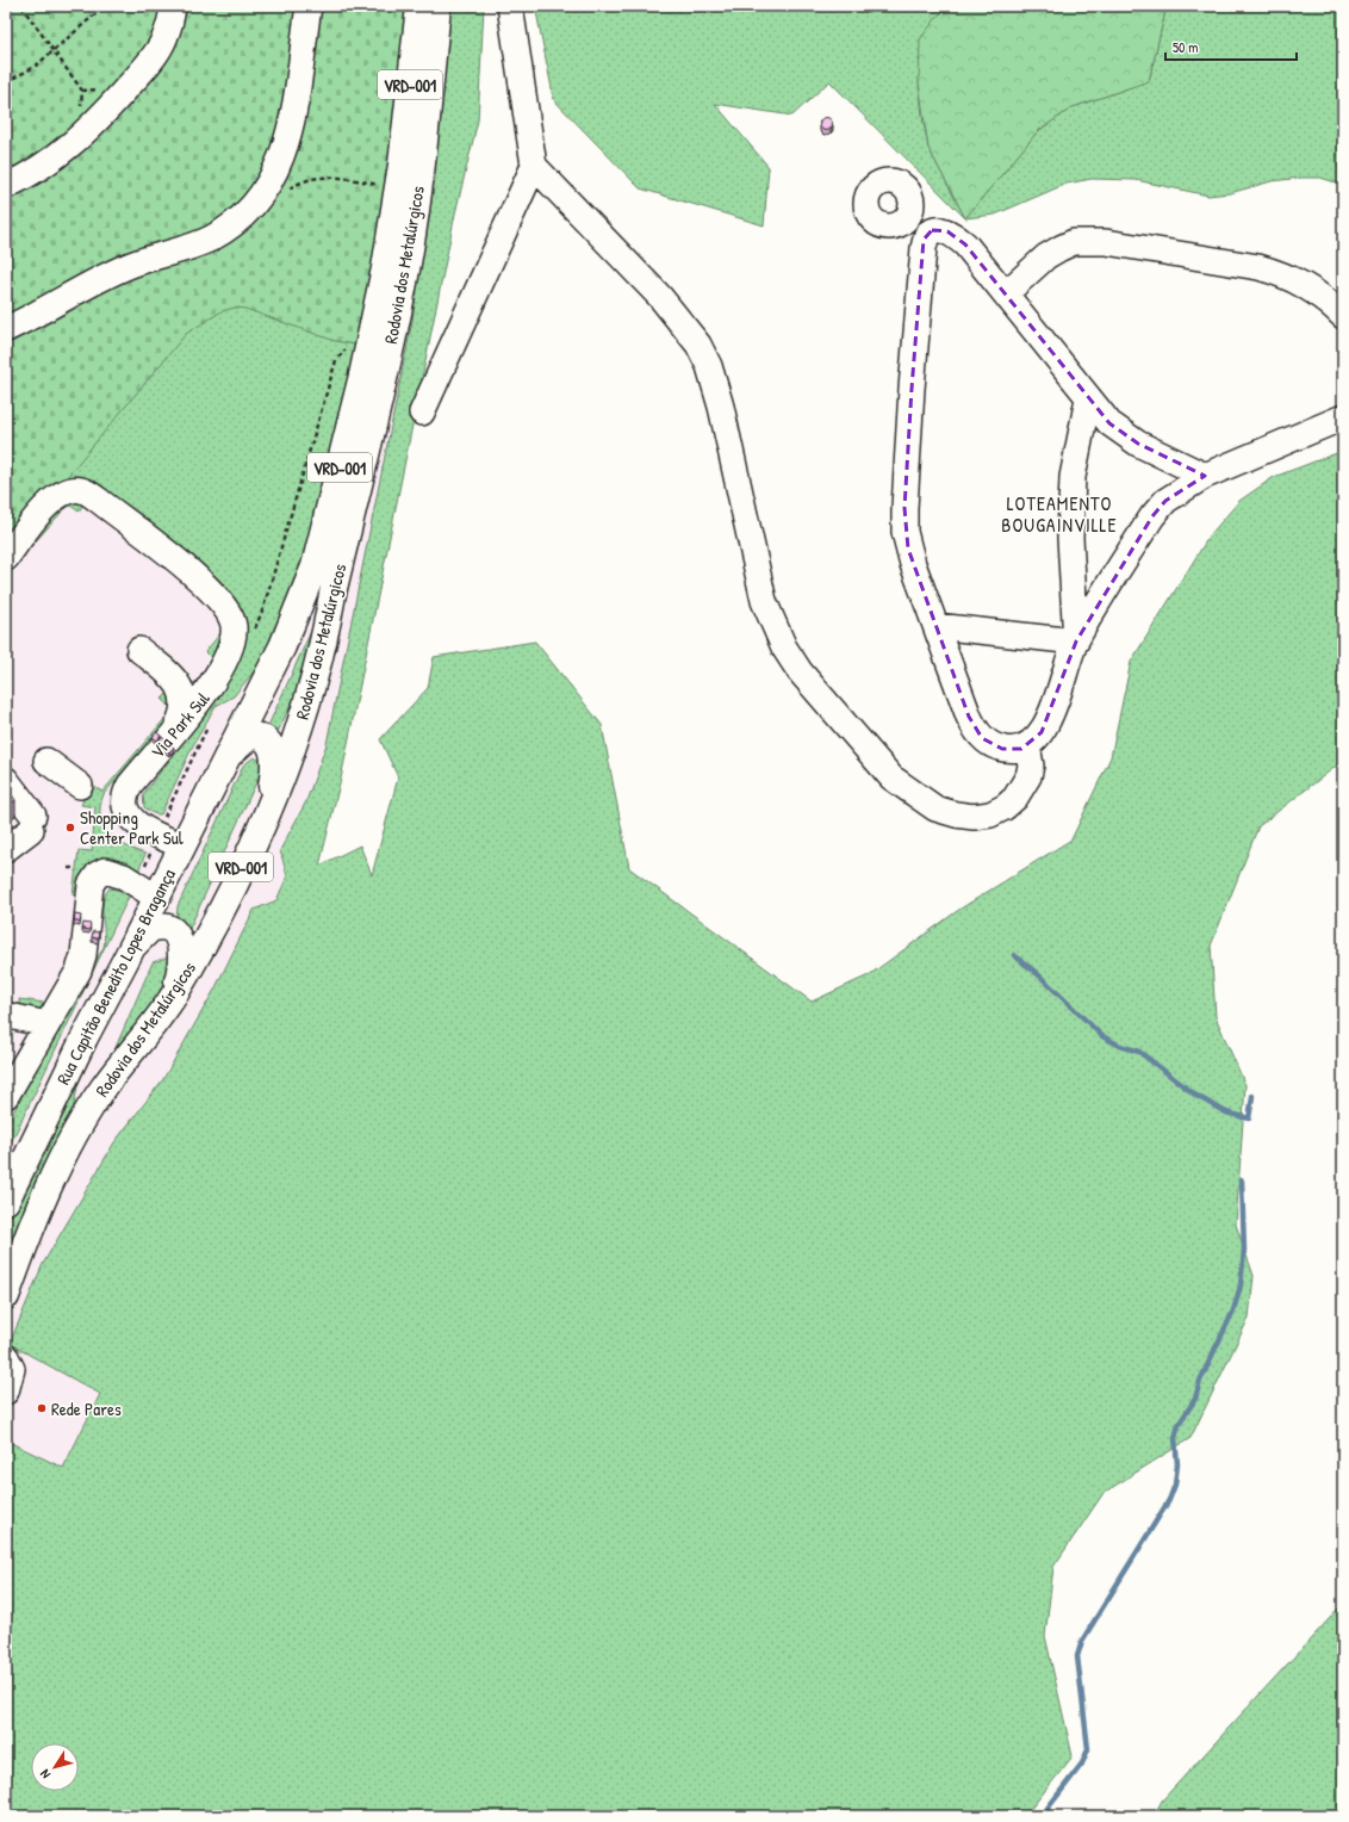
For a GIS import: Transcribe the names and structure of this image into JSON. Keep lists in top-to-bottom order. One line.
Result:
{"streets":{"main road":["VRD-001","Rodovia dos Metalúrgicos","Rua Capitão Benedito Lopes Bragança"],"street":["Via Park Sul"]},"crossings":[["Rodovia dos Metalúrgicos","Rua Capitão Benedito Lopes Bragança"]],"districts":["LOTEAMENTO BOUGAINVILLE"],"places":["Shopping Center Park Sul","Rede Pares"],"scale_bar":"50 m","north":"bottom left"}
